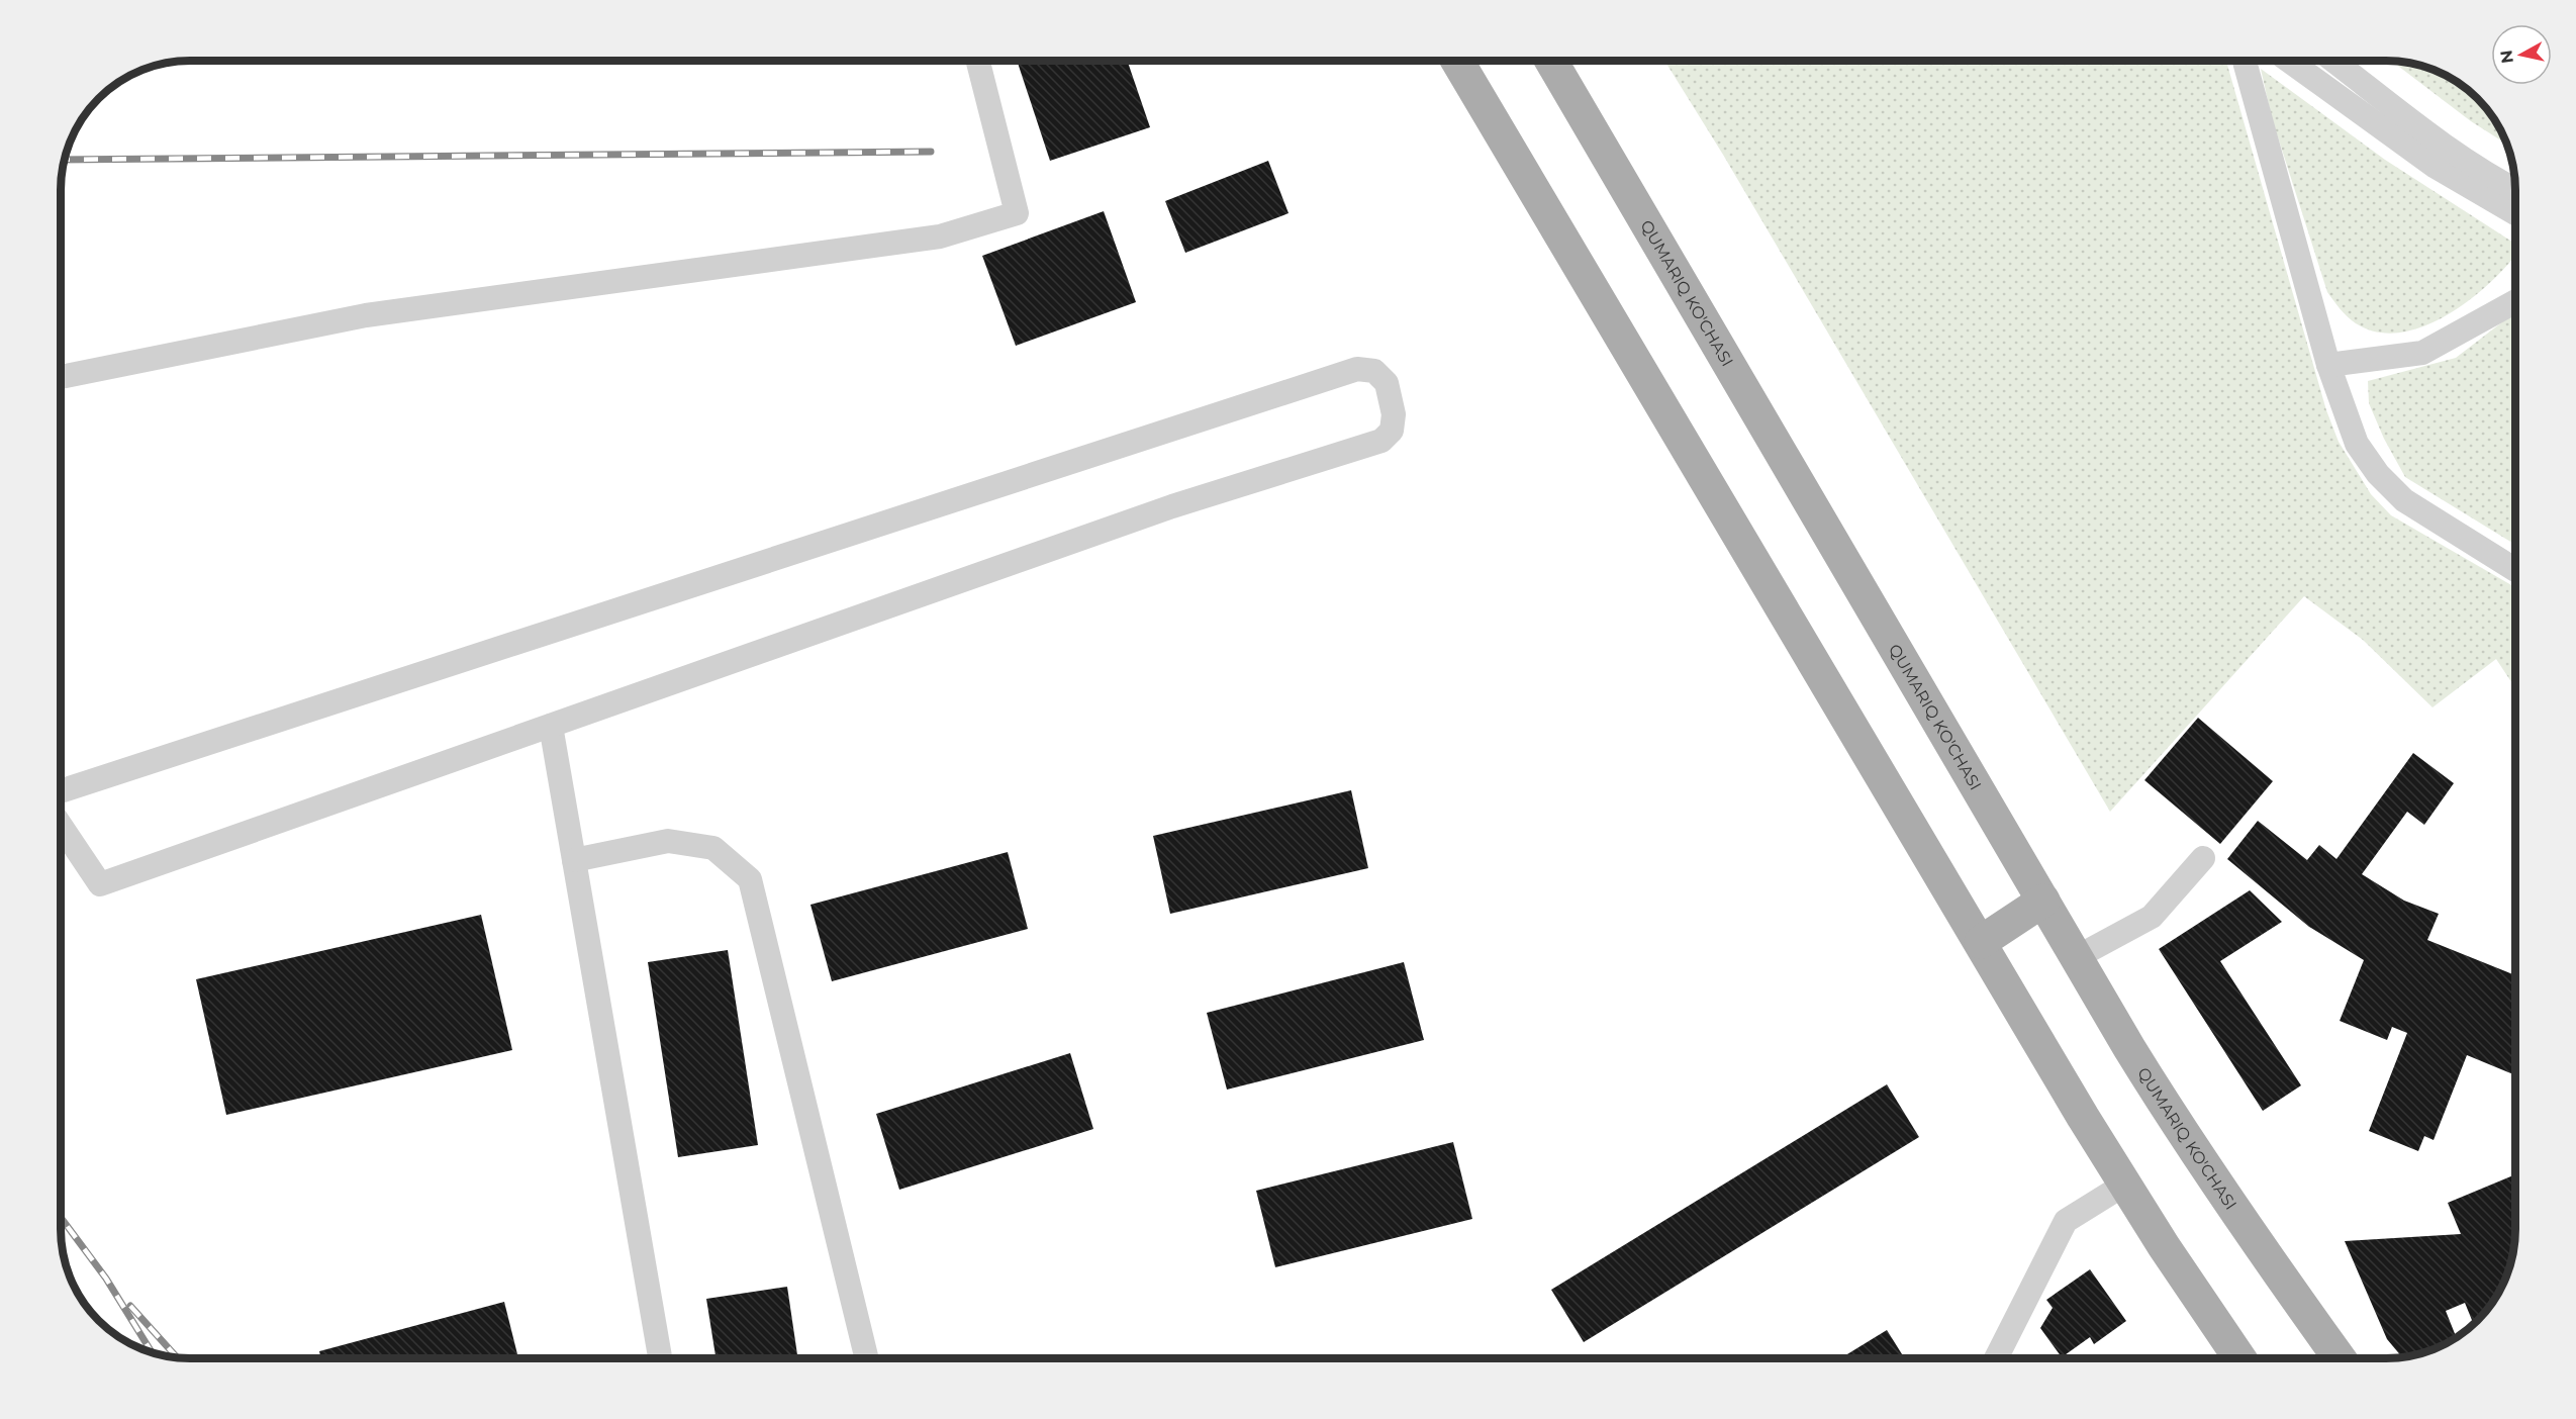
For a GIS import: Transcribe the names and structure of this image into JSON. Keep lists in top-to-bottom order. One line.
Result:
{"streets":{"main road":["QUMARIQ KO'CHASI"]},"north":"left"}
